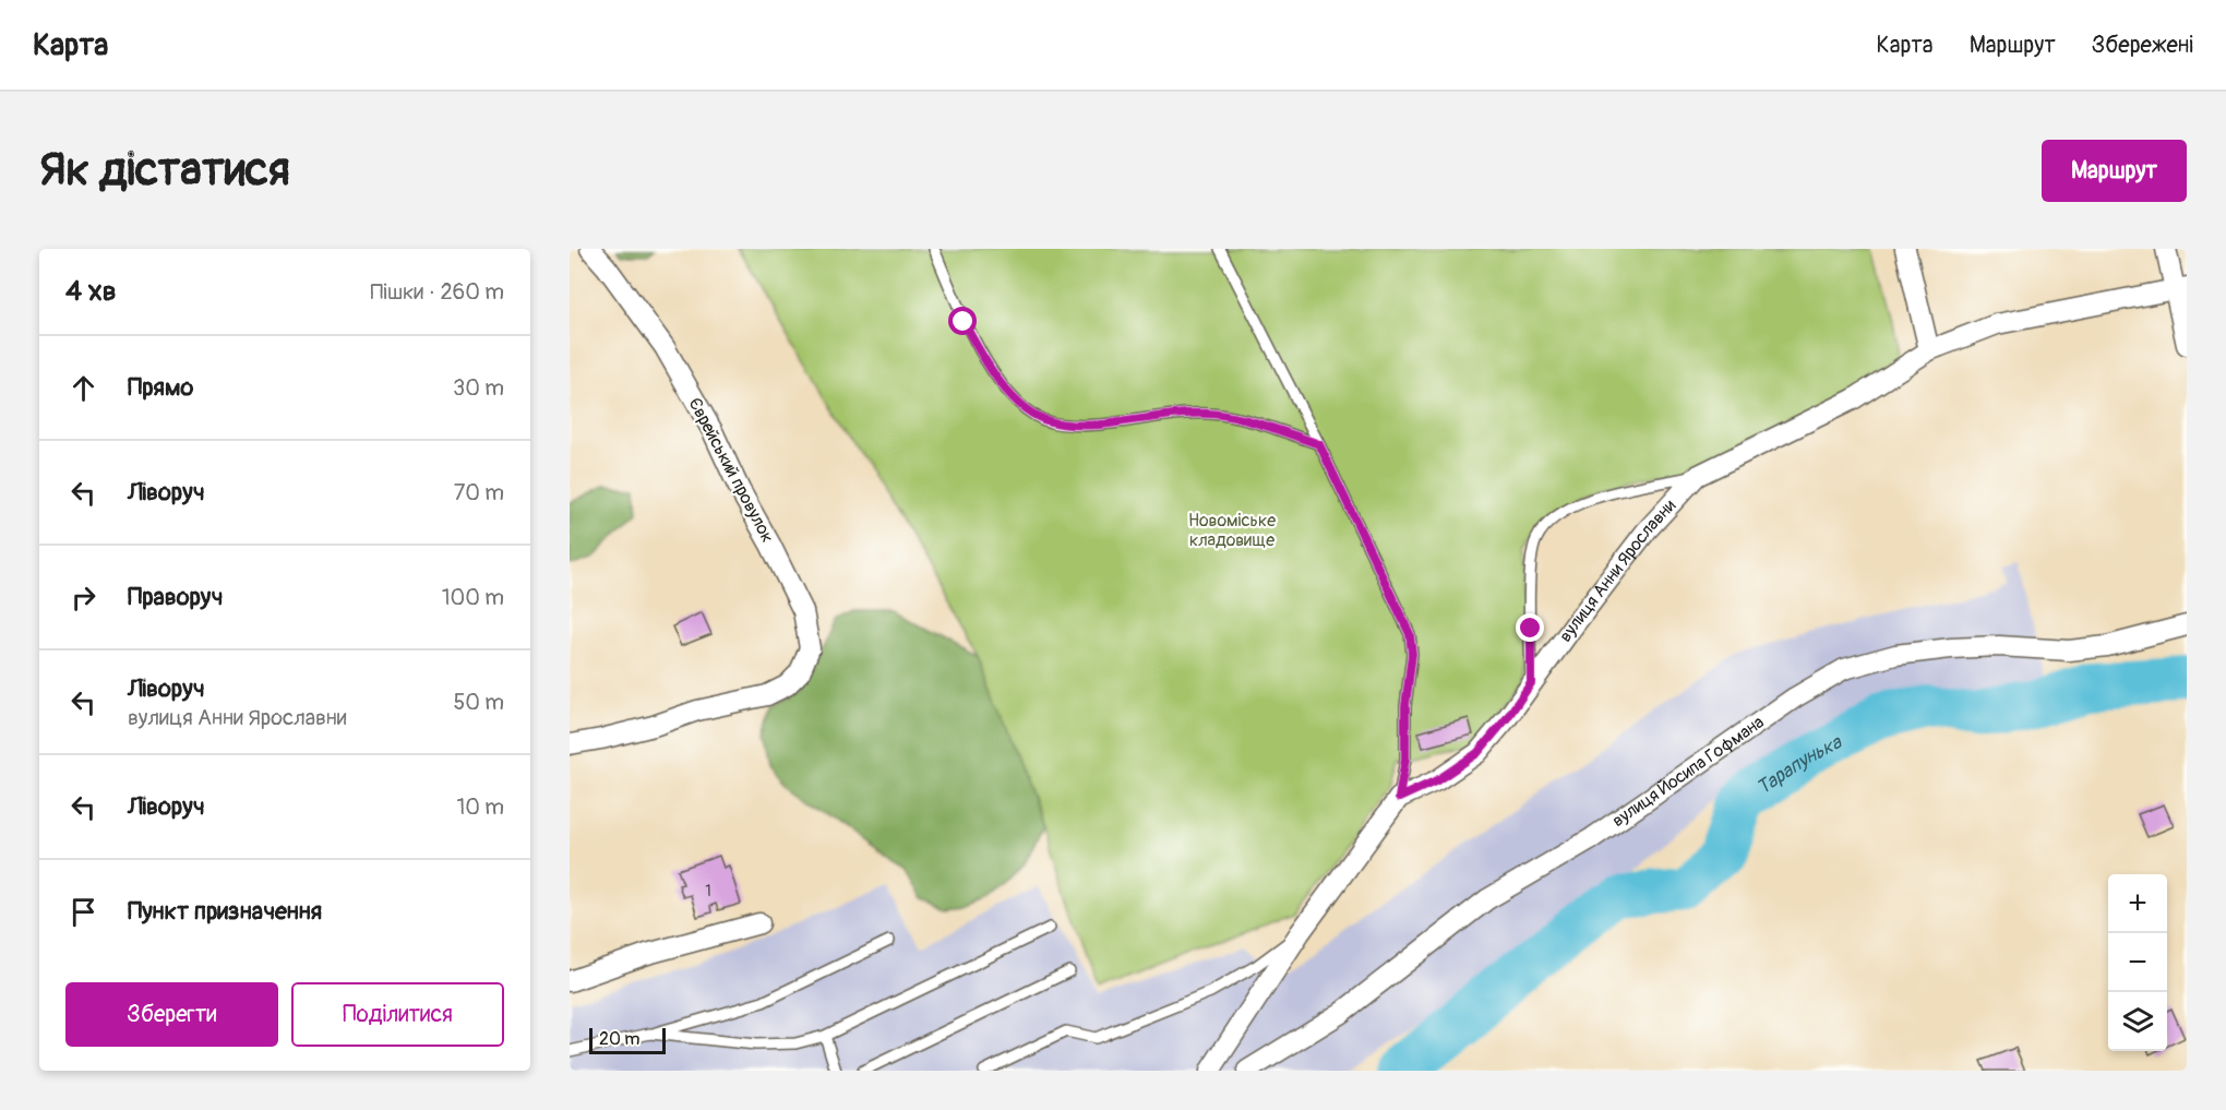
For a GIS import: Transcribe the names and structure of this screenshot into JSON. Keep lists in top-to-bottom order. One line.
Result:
{"streets":{"street":["Єврейський провулок","вулиця Анни Ярославни","вулиця Йосипа Гофмана"]},"water":["Тарапунька"],"parks":["Новоміське кладовище"],"house_numbers":["1"],"scale_bar":"20 m","page":{"header":"Карта","nav":["Карта","Маршрут","Збережені"],"buttons":["Маршрут",["Зберегти","Поділитися"]],"title":"Як дістатися","heading":["4 хв","Пішки · 260 m"],"list":[["Прямо","30 m"],["Ліворуч","70 m"],["Праворуч","100 m"],["Ліворуч","вулиця Анни Ярославни","50 m"],["Ліворуч","10 m"],"Пункт призначення"],"map_buttons":["+","−"],"scale":"20 m"}}
